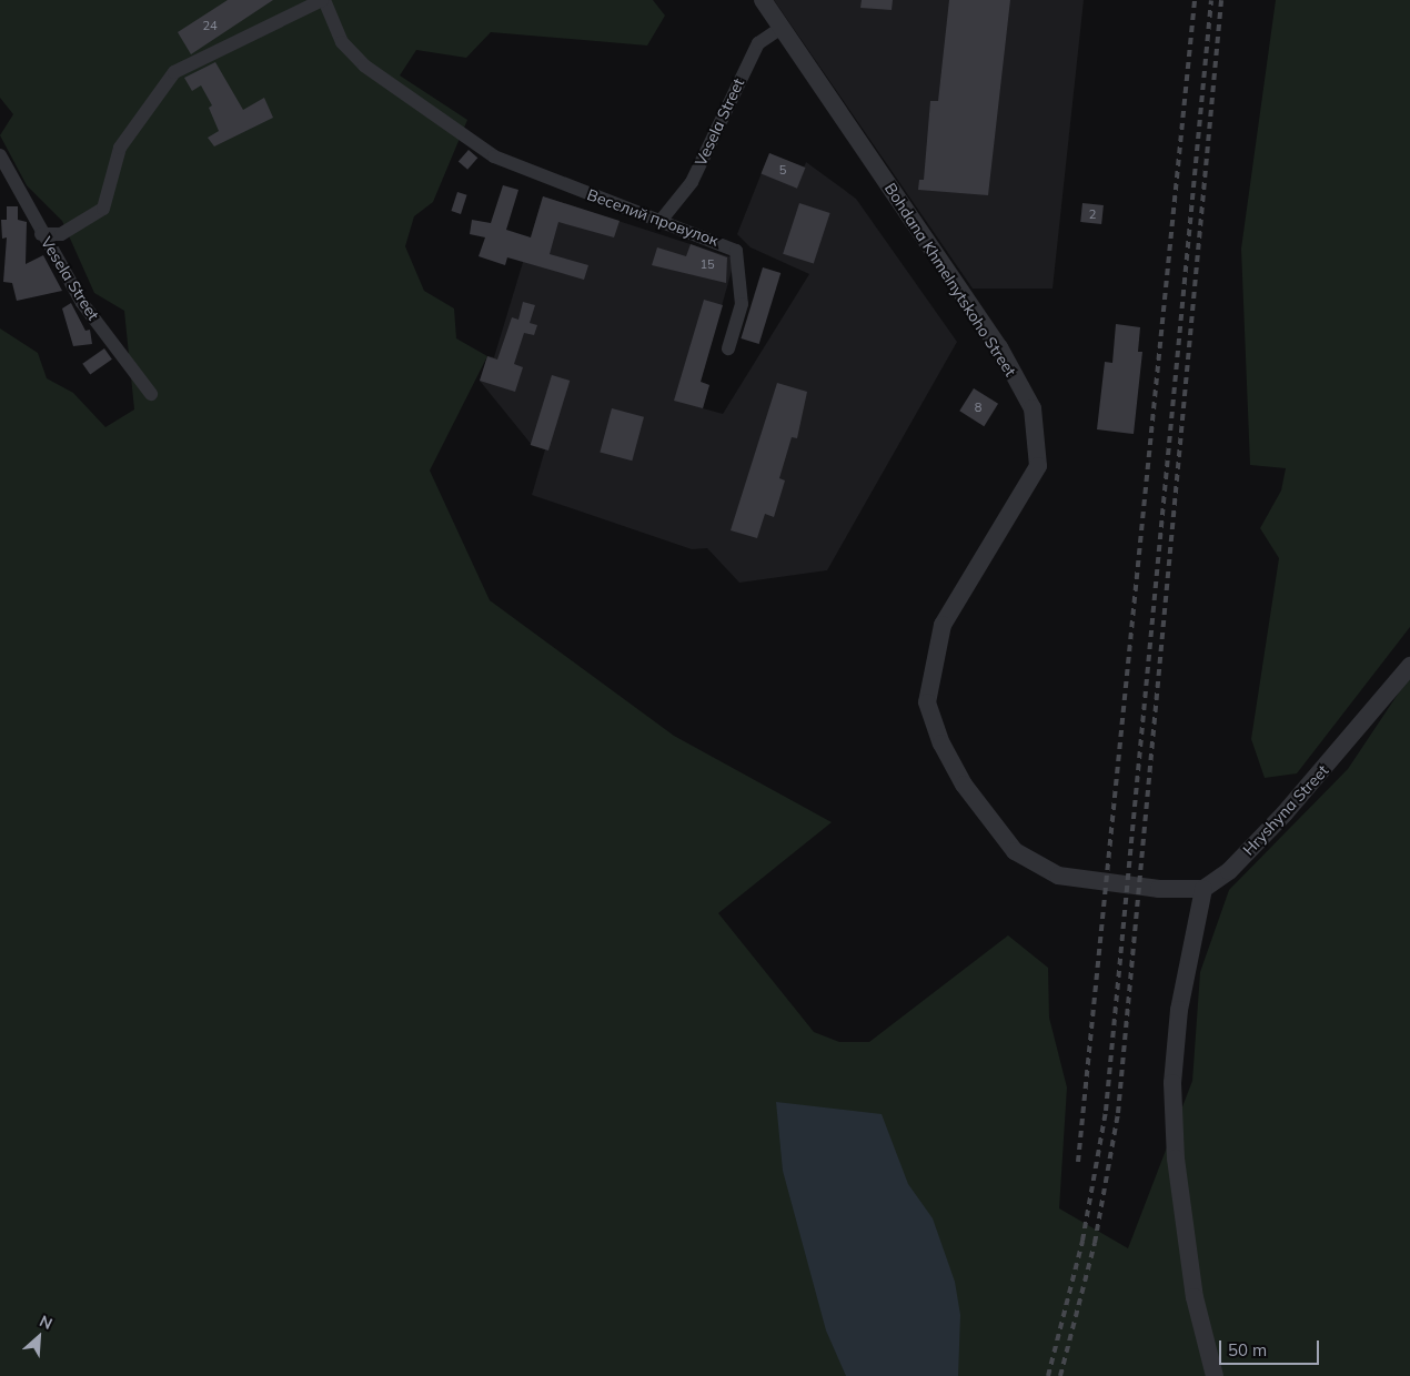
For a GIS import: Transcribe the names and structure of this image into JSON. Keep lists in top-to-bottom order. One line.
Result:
{"streets":{"street":["Vesela Street","Веселий провулок","Bohdana Khmelnytskoho Street","Hryshyna Street"]},"crossings":[["Vesela Street","Веселий провулок"],["Vesela Street","Bohdana Khmelnytskoho Street"],["Bohdana Khmelnytskoho Street","Hryshyna Street"]],"house_numbers":["24","5","2","15","8"],"scale_bar":"50 m","north":"top right"}
